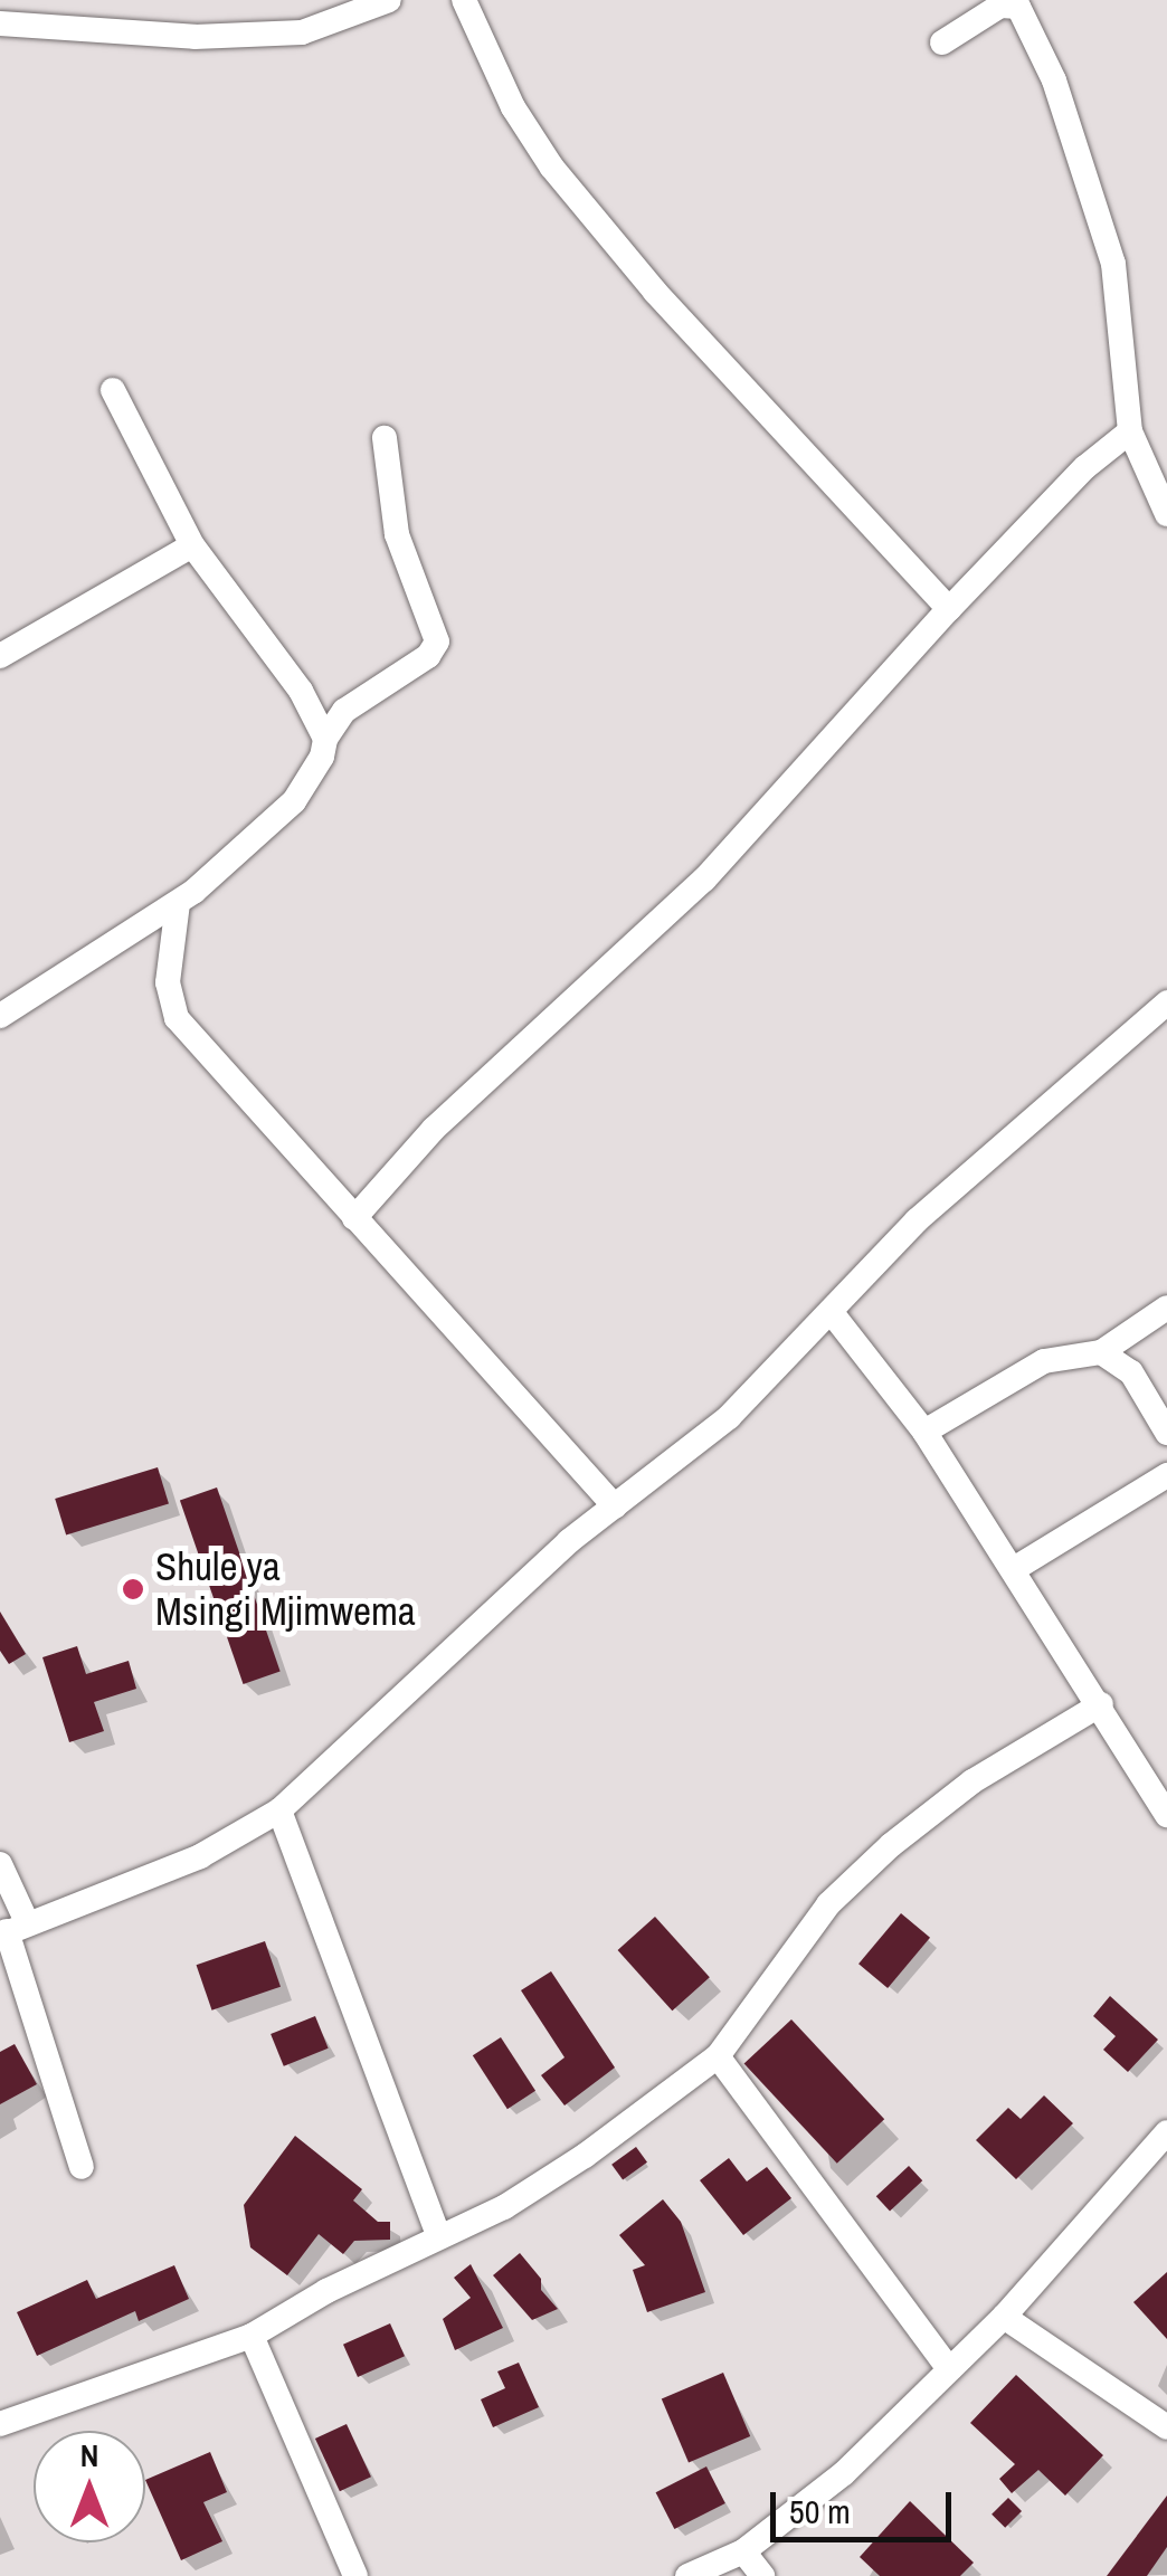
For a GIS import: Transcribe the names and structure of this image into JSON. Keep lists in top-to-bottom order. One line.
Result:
{"places":["Shule ya Msingi Mjimwema"],"scale_bar":"50 m","north":"top"}
